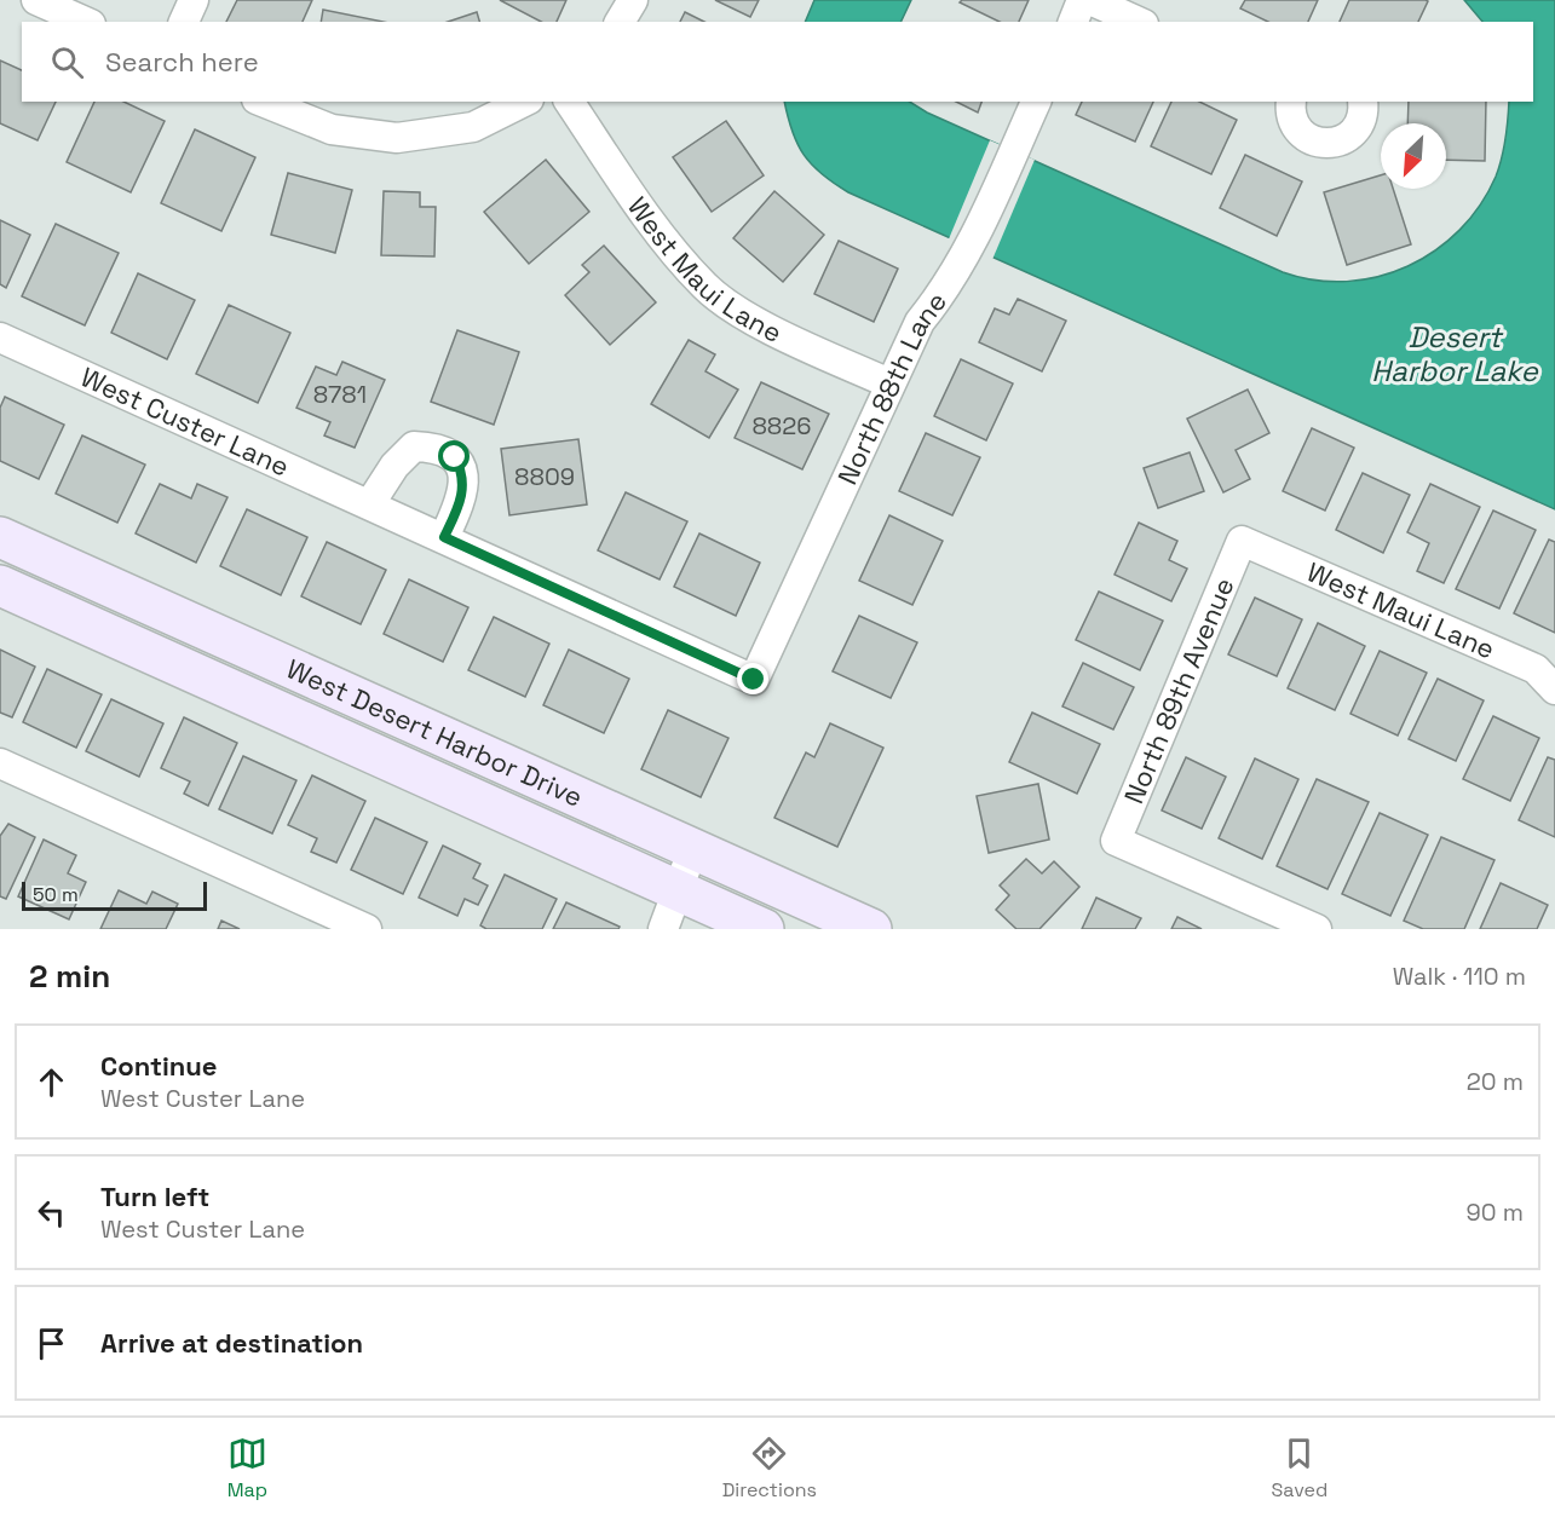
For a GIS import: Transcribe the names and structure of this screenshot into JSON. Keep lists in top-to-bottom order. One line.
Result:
{"streets":{"street":["West Maui Lane","North 88th Lane","West Custer Lane","North 89th Avenue","West Desert Harbor Drive"]},"crossings":[["West Maui Lane","North 88th Lane"],["West Maui Lane","North 89th Avenue"],["North 88th Lane","West Custer Lane"]],"water":["Desert Harbor Lake"],"house_numbers":["8781","8826","8809"],"scale_bar":"50 m","north":"bottom left","page":{"search":"Search here","scale":"50 m","heading":["2 min","Walk · 110 m"],"list":[["Continue","West Custer Lane","20 m"],["Turn left","West Custer Lane","90 m"],"Arrive at destination"],"nav":["Map","Directions","Saved"]}}
